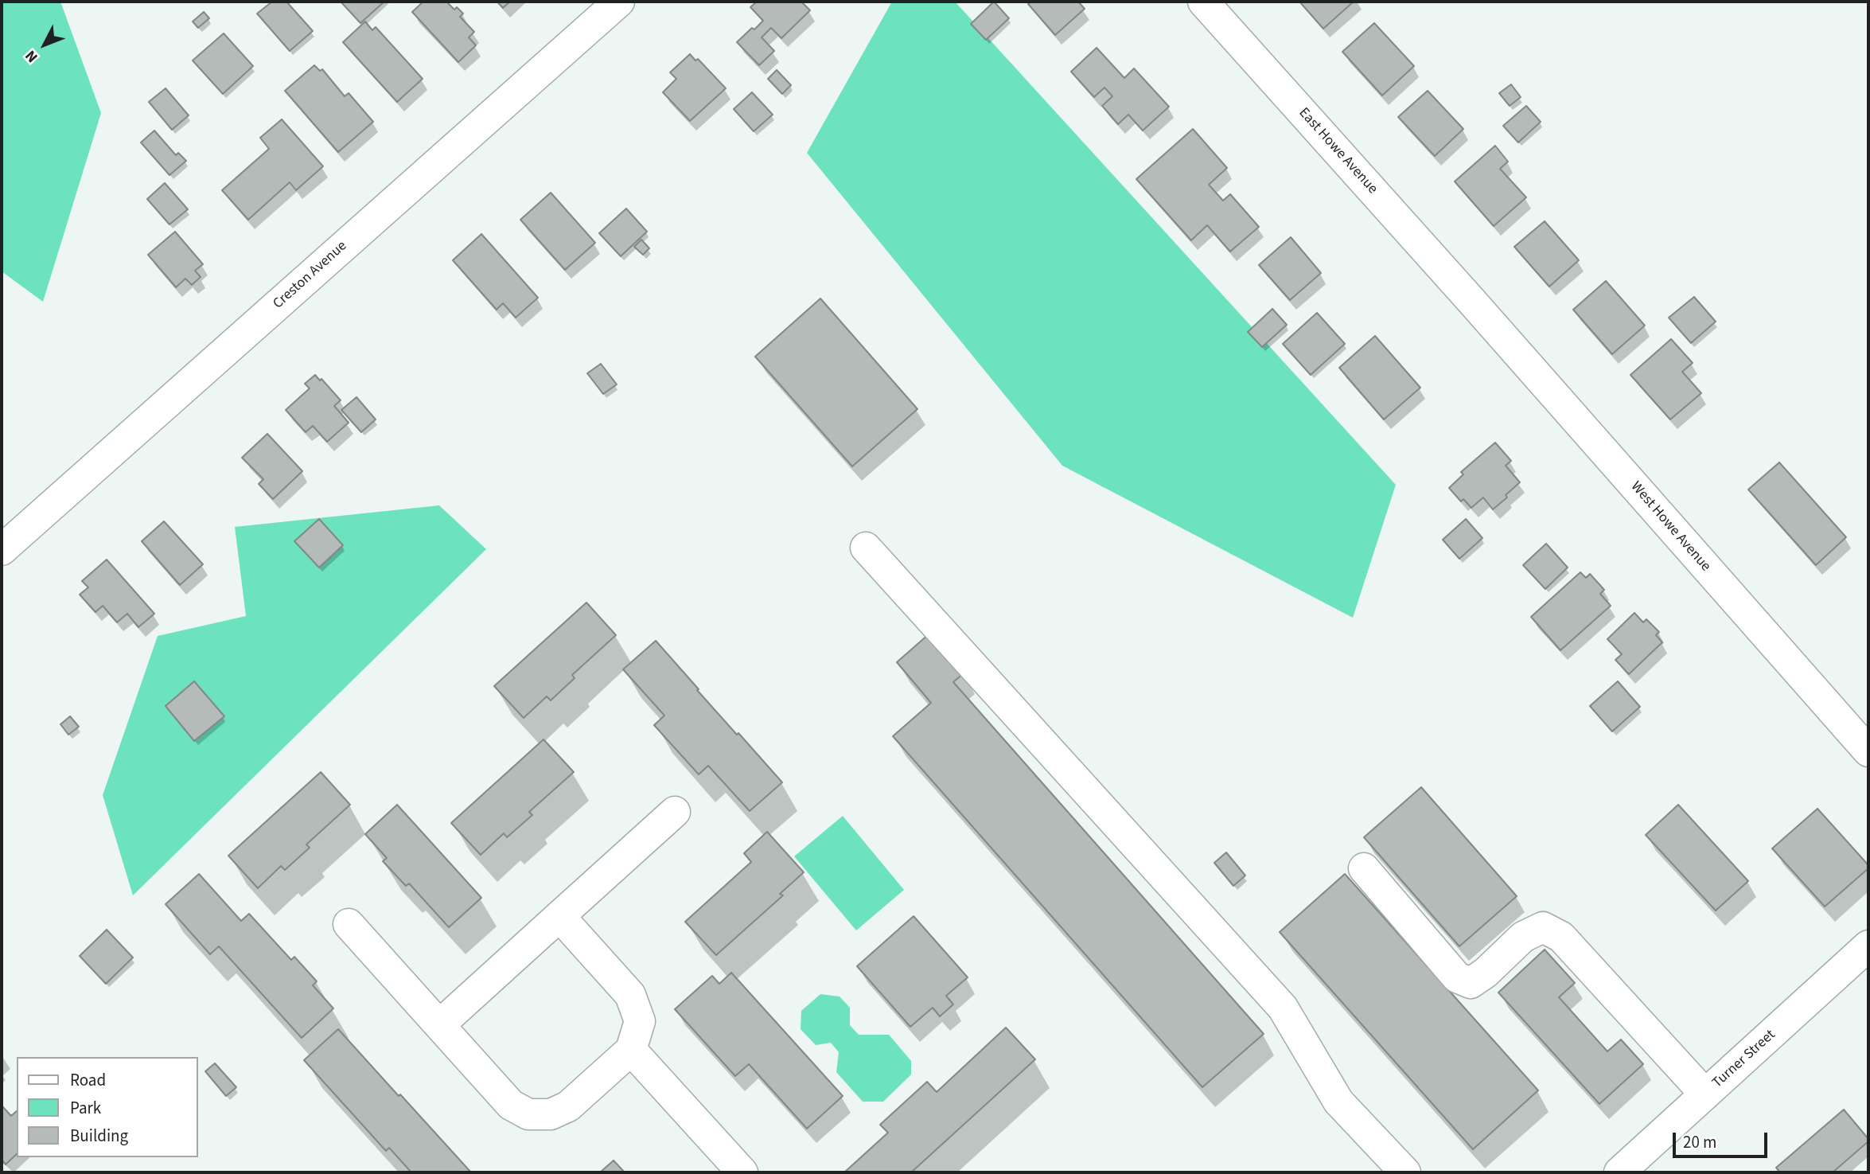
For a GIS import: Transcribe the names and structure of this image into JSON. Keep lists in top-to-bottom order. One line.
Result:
{"streets":{"street":["East Howe Avenue","Creston Avenue","West Howe Avenue","Turner Street"]},"crossings":[["East Howe Avenue","West Howe Avenue"]],"legend":["Road","Park","Building"],"scale_bar":"20 m","north":"bottom left"}
